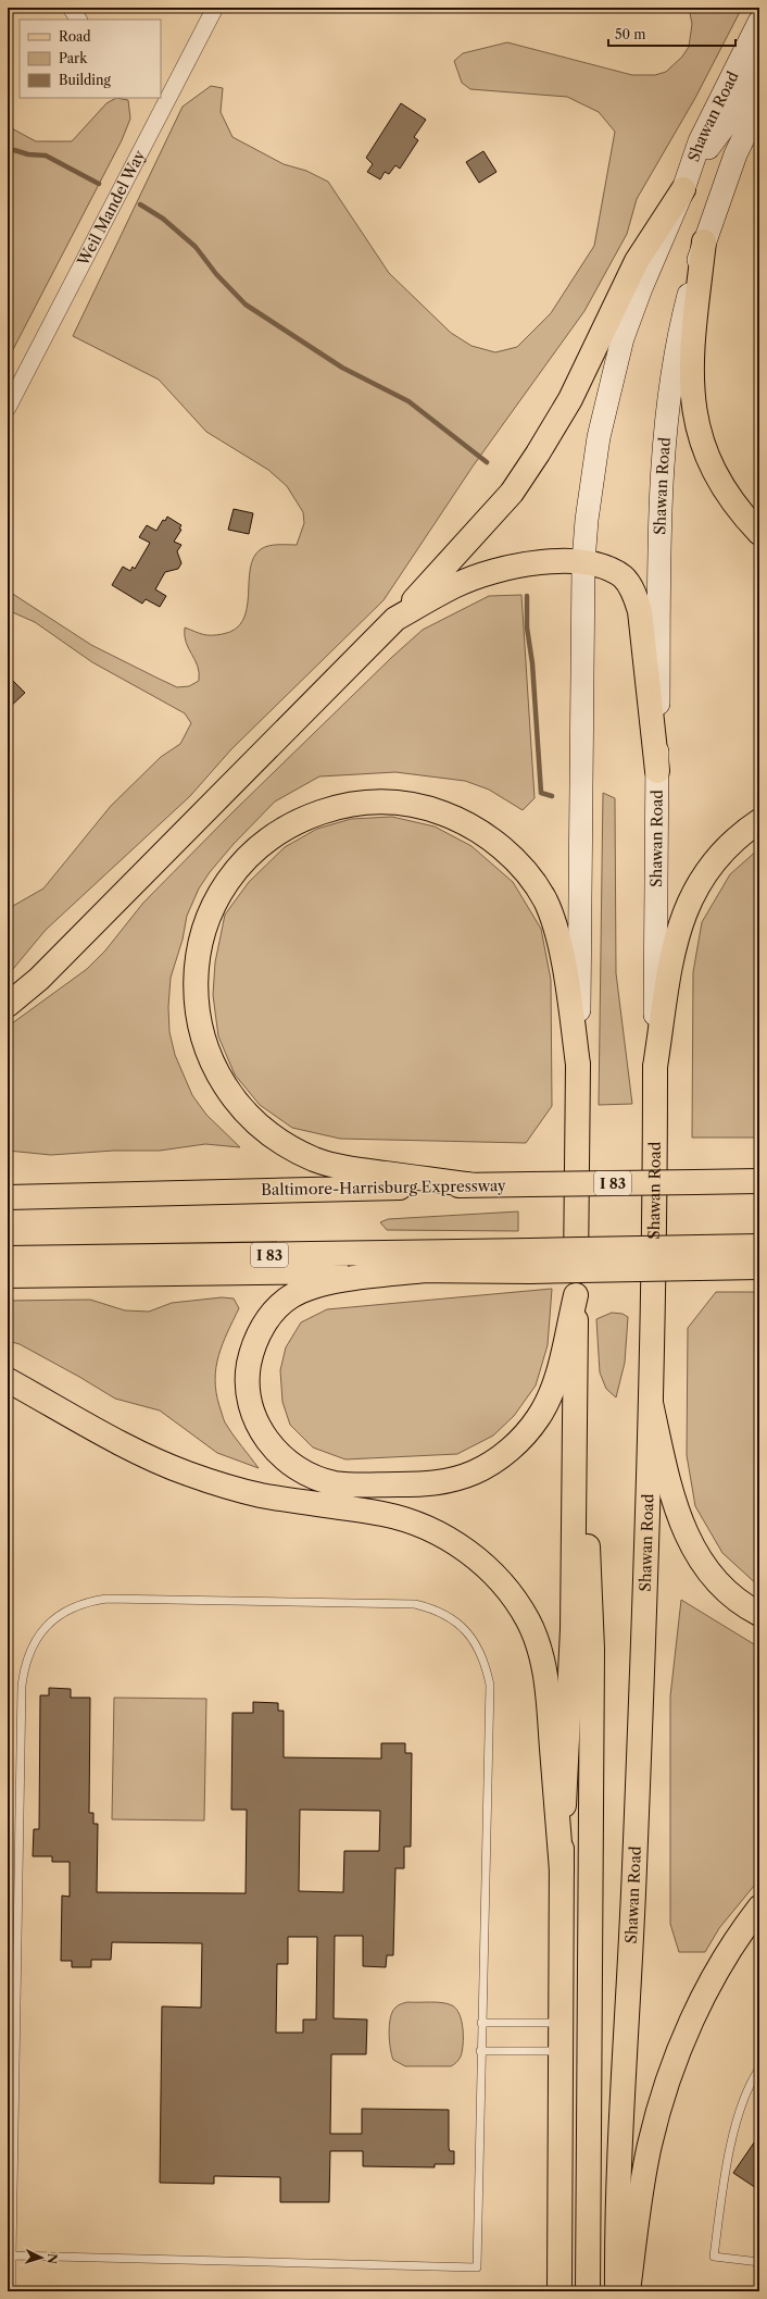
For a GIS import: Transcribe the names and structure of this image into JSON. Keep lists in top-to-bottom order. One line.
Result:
{"streets":{"main road":["Shawan Road","I 83","Baltimore-Harrisburg Expressway"],"street":["Weil Mandel Way"]},"legend":["Road","Park","Building"],"scale_bar":"50 m","north":"right"}
